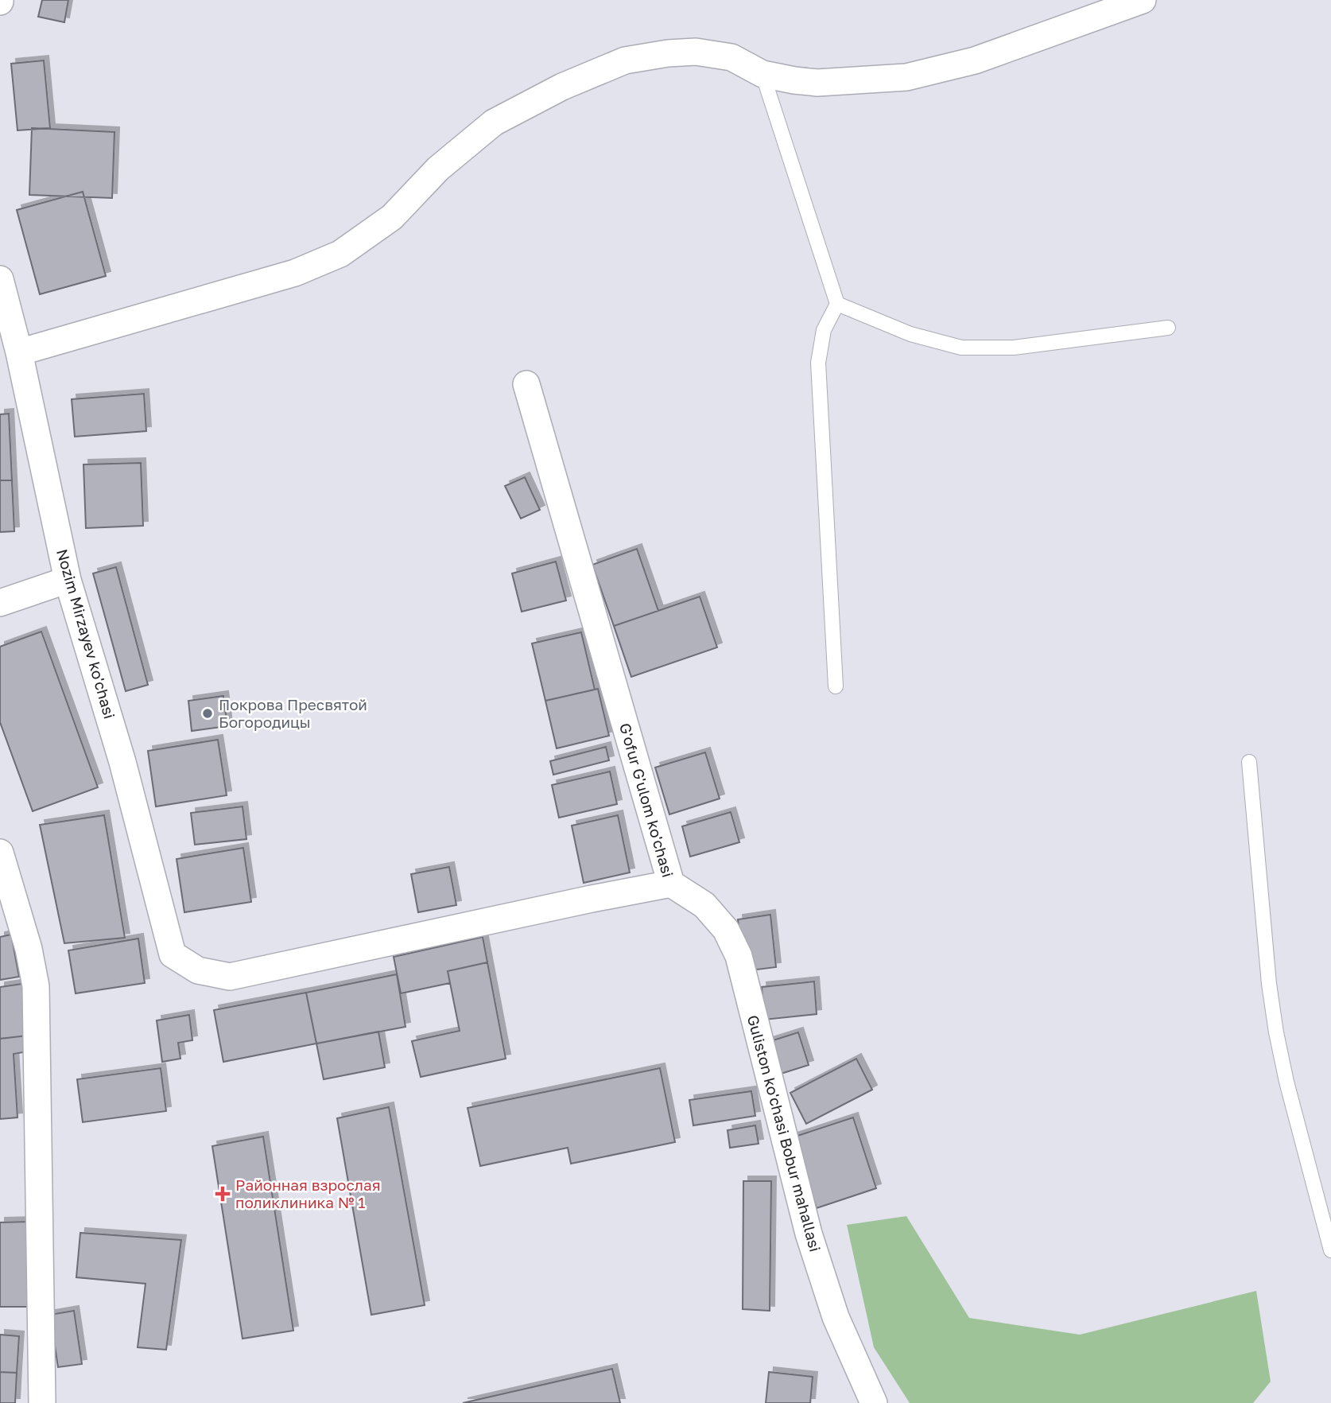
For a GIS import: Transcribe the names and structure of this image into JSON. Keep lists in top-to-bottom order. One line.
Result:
{"streets":{"street":["Nozim Mirzayev ko'chasi","G'ofur G'ulom ko'chasi","Guliston ko'chasi Bobur mahallasi"]},"crossings":[["Nozim Mirzayev ko'chasi","G'ofur G'ulom ko'chasi"],["G'ofur G'ulom ko'chasi","Guliston ko'chasi Bobur mahallasi"]],"places":{"other":["Покрова Пресвятой Богородицы"],"health":["Районная взрослая поликлиника № 1"]}}
